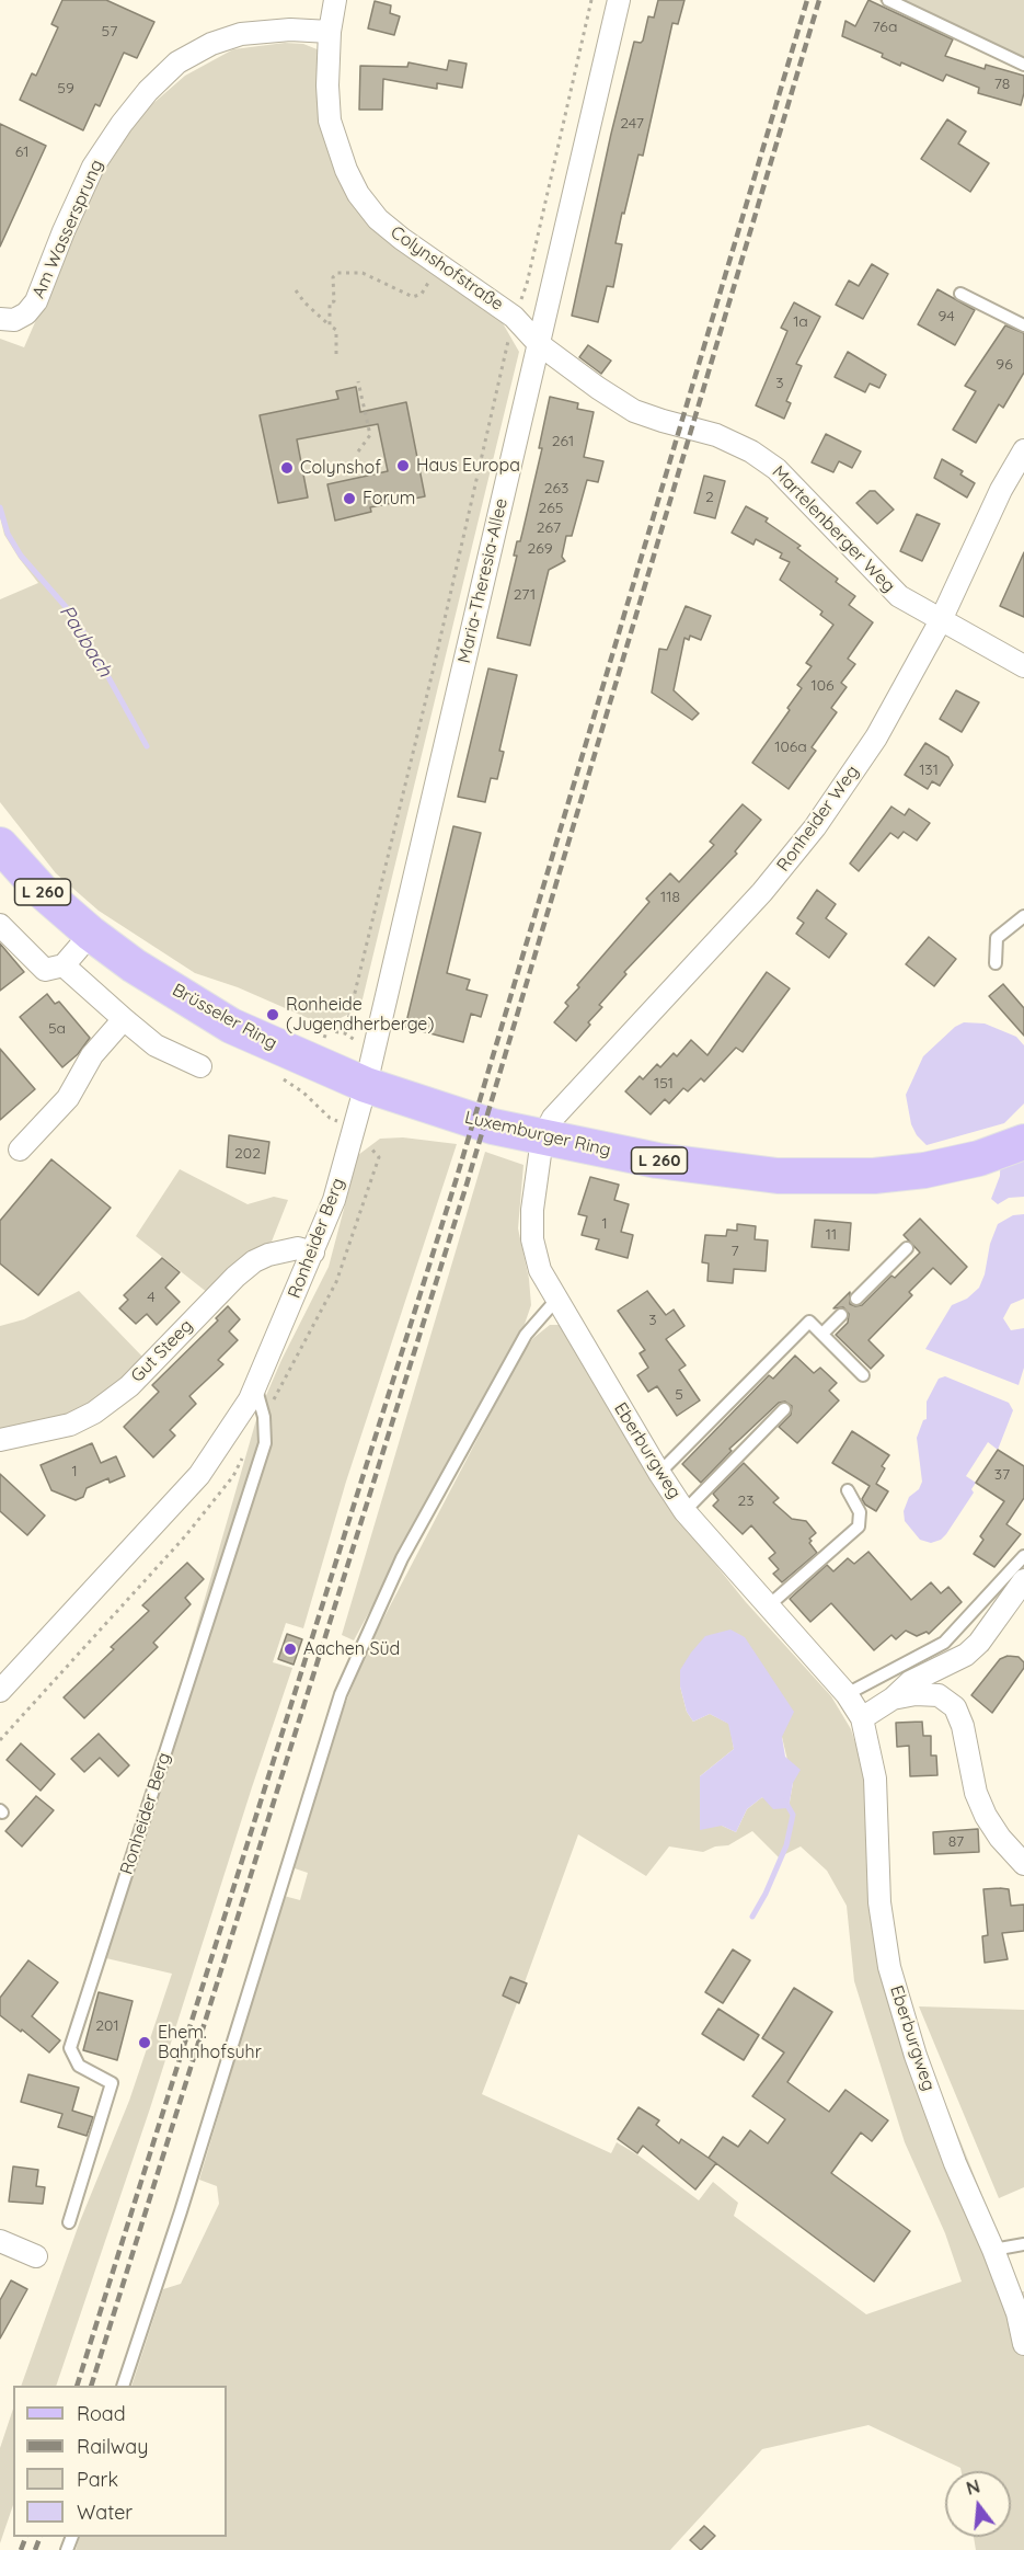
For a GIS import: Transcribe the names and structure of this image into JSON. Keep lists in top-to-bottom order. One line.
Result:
{"streets":{"main road":["L 260","Brüsseler Ring","Luxemburger Ring"],"street":["Am Wassersprung","Colynshofstraße","Martelenberger Weg","Maria-Theresia-Allee","Ronheider Weg","Ronheider Berg","Gut Steeg","Eberburgweg"]},"crossings":[["Am Wassersprung","Colynshofstraße"],["Colynshofstraße","Martelenberger Weg"],["Colynshofstraße","Maria-Theresia-Allee"],["Martelenberger Weg","Maria-Theresia-Allee"],["Martelenberger Weg","Ronheider Weg"],["Maria-Theresia-Allee","Brüsseler Ring"],["Maria-Theresia-Allee","Luxemburger Ring"],["Maria-Theresia-Allee","Ronheider Berg"],["Ronheider Weg","Luxemburger Ring"],["Ronheider Weg","Eberburgweg"],["Brüsseler Ring","Luxemburger Ring"],["Brüsseler Ring","Ronheider Berg"],["Luxemburger Ring","Ronheider Berg"],["Luxemburger Ring","Eberburgweg"],["Ronheider Berg","Gut Steeg"]],"water":["Paubach"],"places":["Haus Europa","Colynshof","Forum","Ronheide (Jugendherberge)","Aachen Süd","Ehem. Bahnhofsuhr"],"house_numbers":["76a","57","78","59","247","61","94","1a","96","3","261","263","2","265","267","269","271","106","106a","131","118","5a","151","202","1","11","7","4","3","5","1","37","23","87","201"],"legend":["Road","Railway","Park","Water"],"north":"top"}
